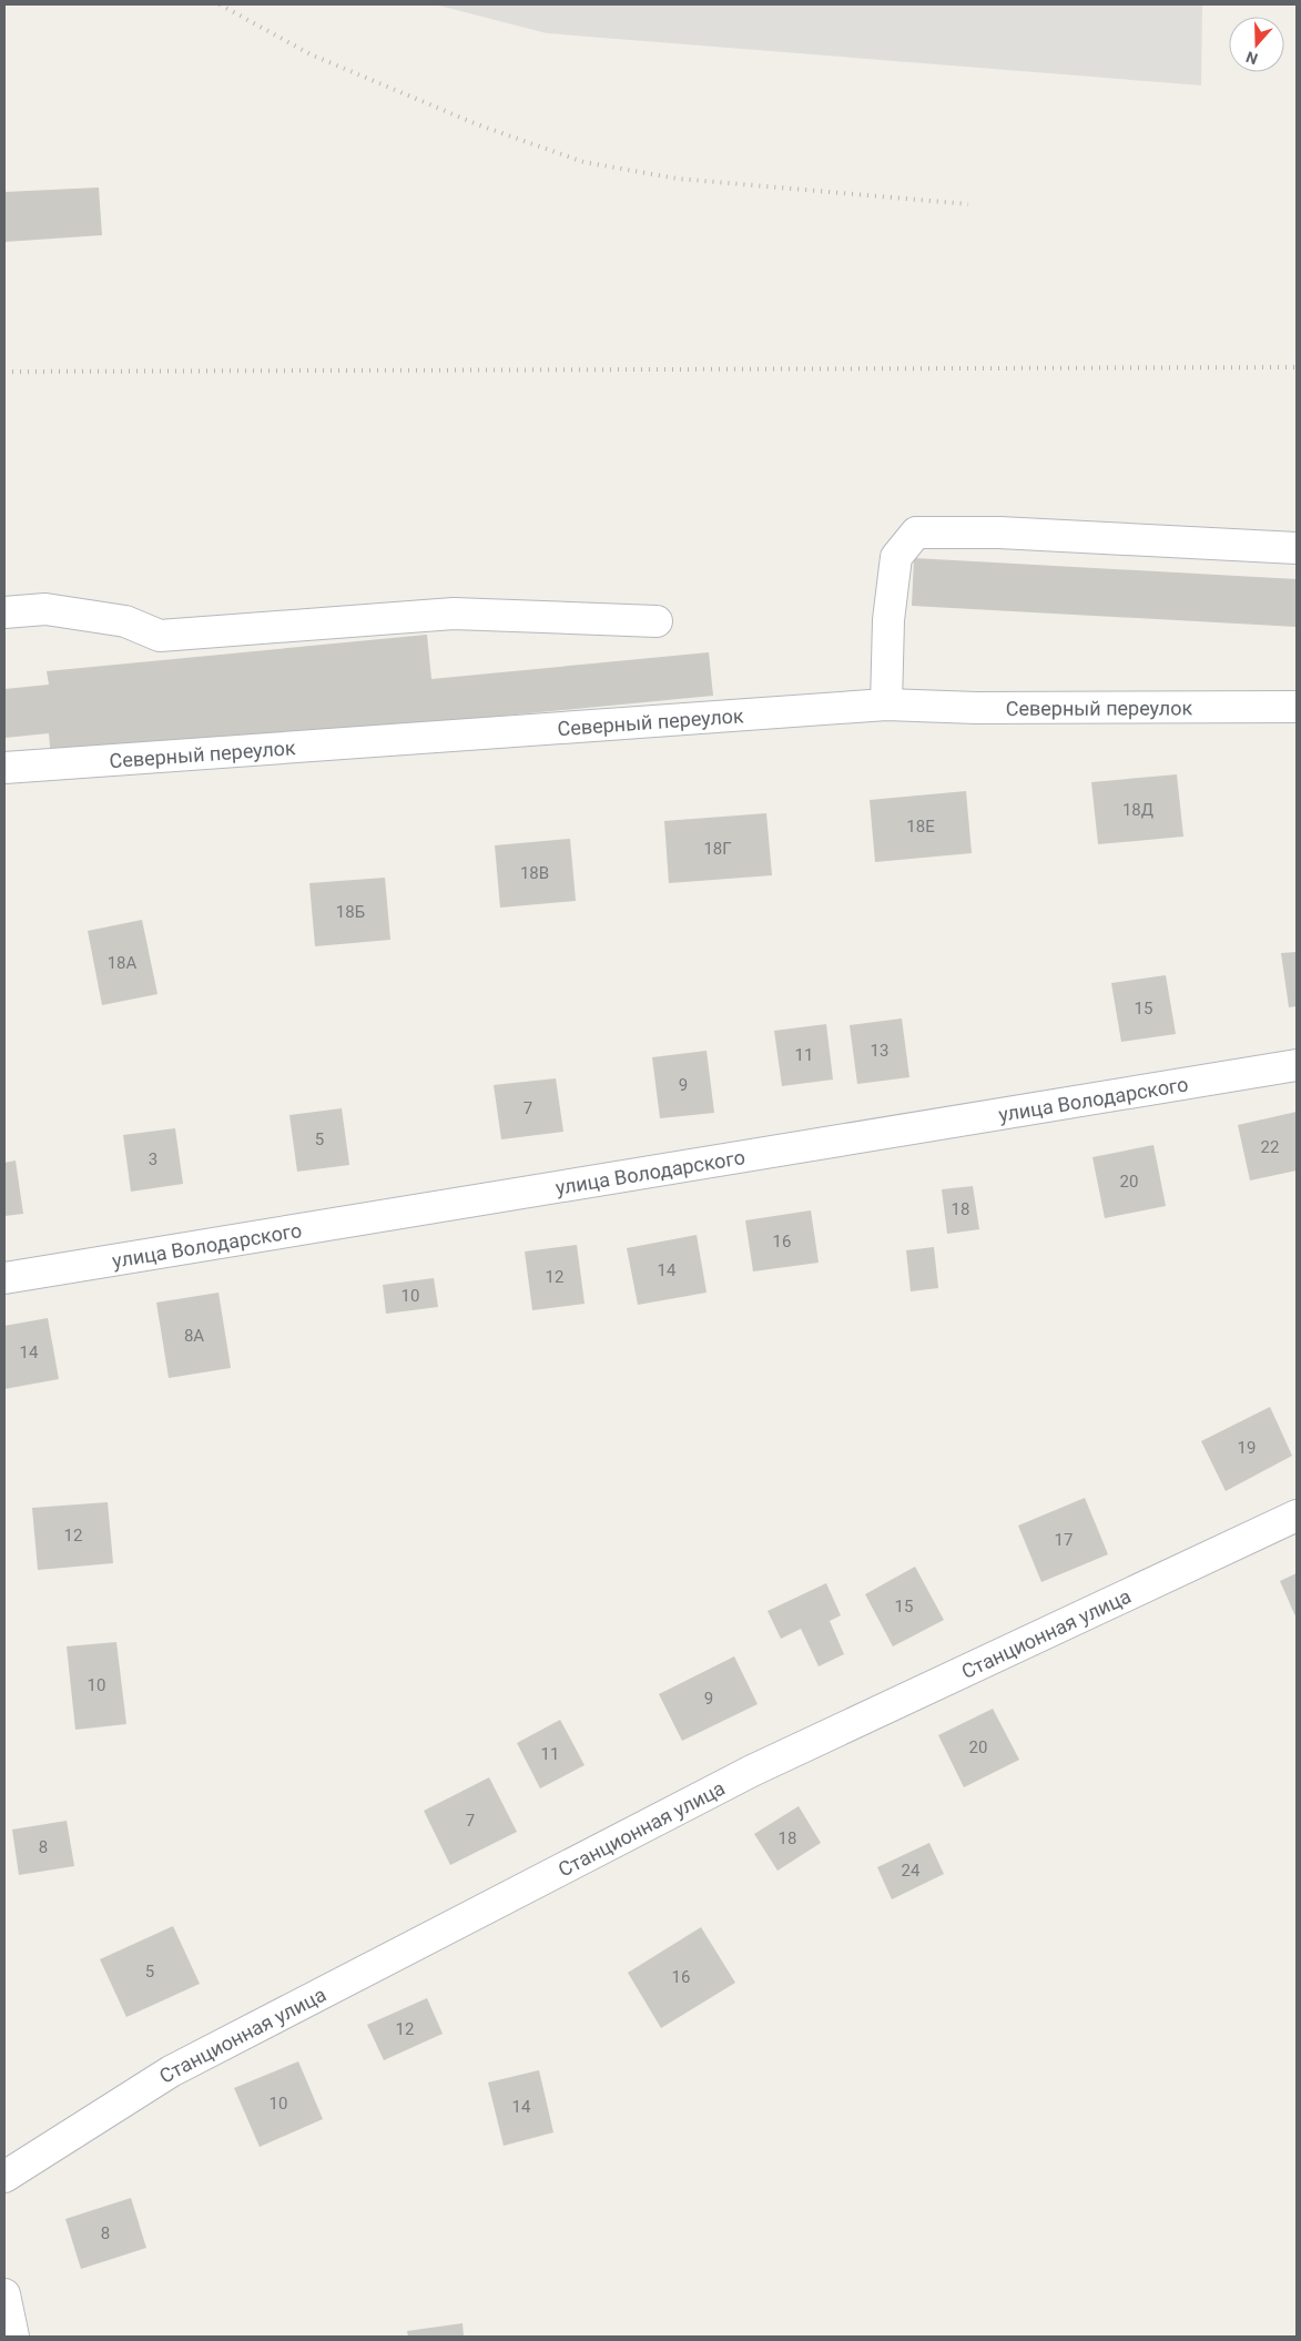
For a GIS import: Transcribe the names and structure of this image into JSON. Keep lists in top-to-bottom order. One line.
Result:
{"streets":{"street":["Северный переулок","улица Володарского","Станционная улица"]},"house_numbers":["18Д","18Е","18Г","18В","18Б","18А","15","13","11","9","7","5","22","3","20","18","16","14","12","10","8А","14","19","12","17","15","10","9","20","11","7","18","8","24","5","16","12","10","14","8"],"north":"bottom"}
